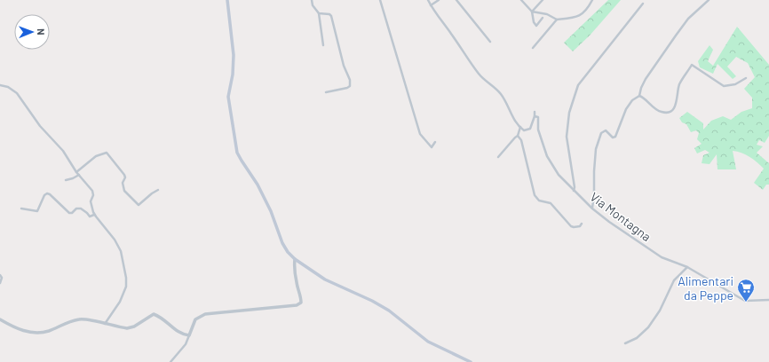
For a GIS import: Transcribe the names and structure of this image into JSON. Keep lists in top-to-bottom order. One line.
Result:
{"streets":{"street":["Via Montagna"]},"places":{"supermarket":["Alimentari da Peppe"]},"north":"right"}
